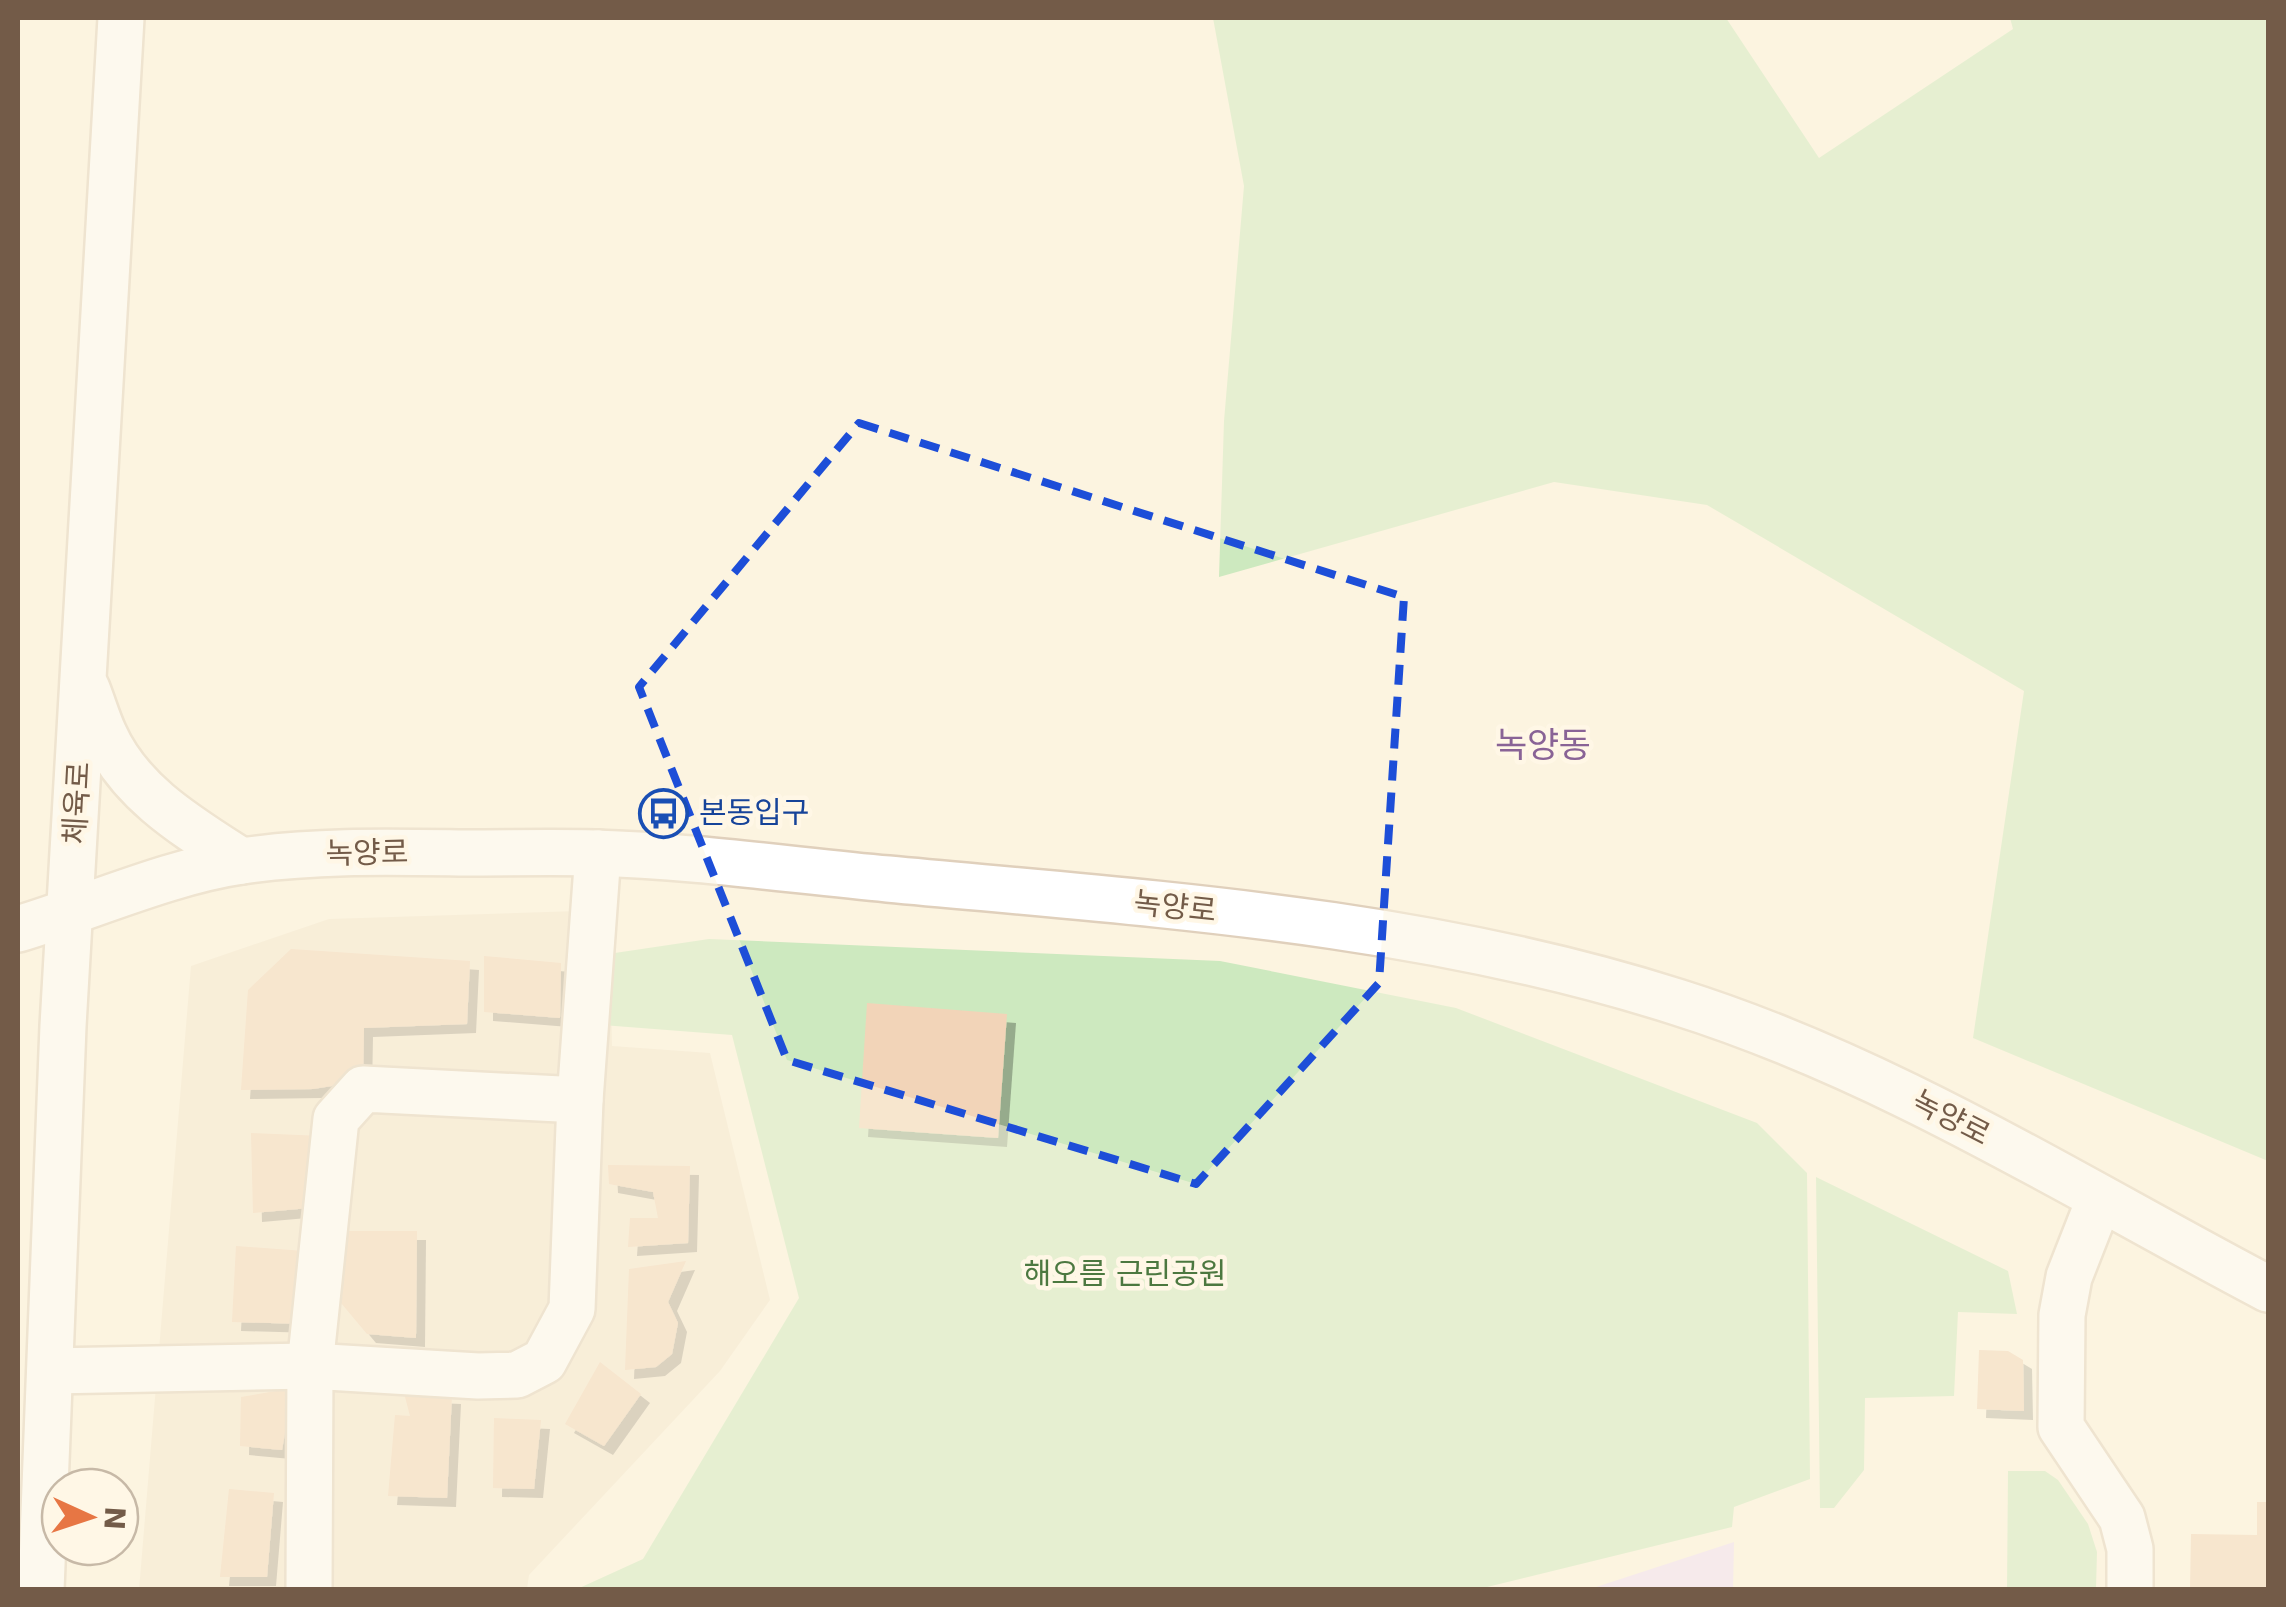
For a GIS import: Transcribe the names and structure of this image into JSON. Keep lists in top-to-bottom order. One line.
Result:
{"streets":{"street":["체육로","녹양로"]},"crossings":[["체육로","녹양로"]],"districts":["녹양동"],"parks":["해오름 근린공원"],"places":{"bus stop":["본동입구"]},"north":"right"}
